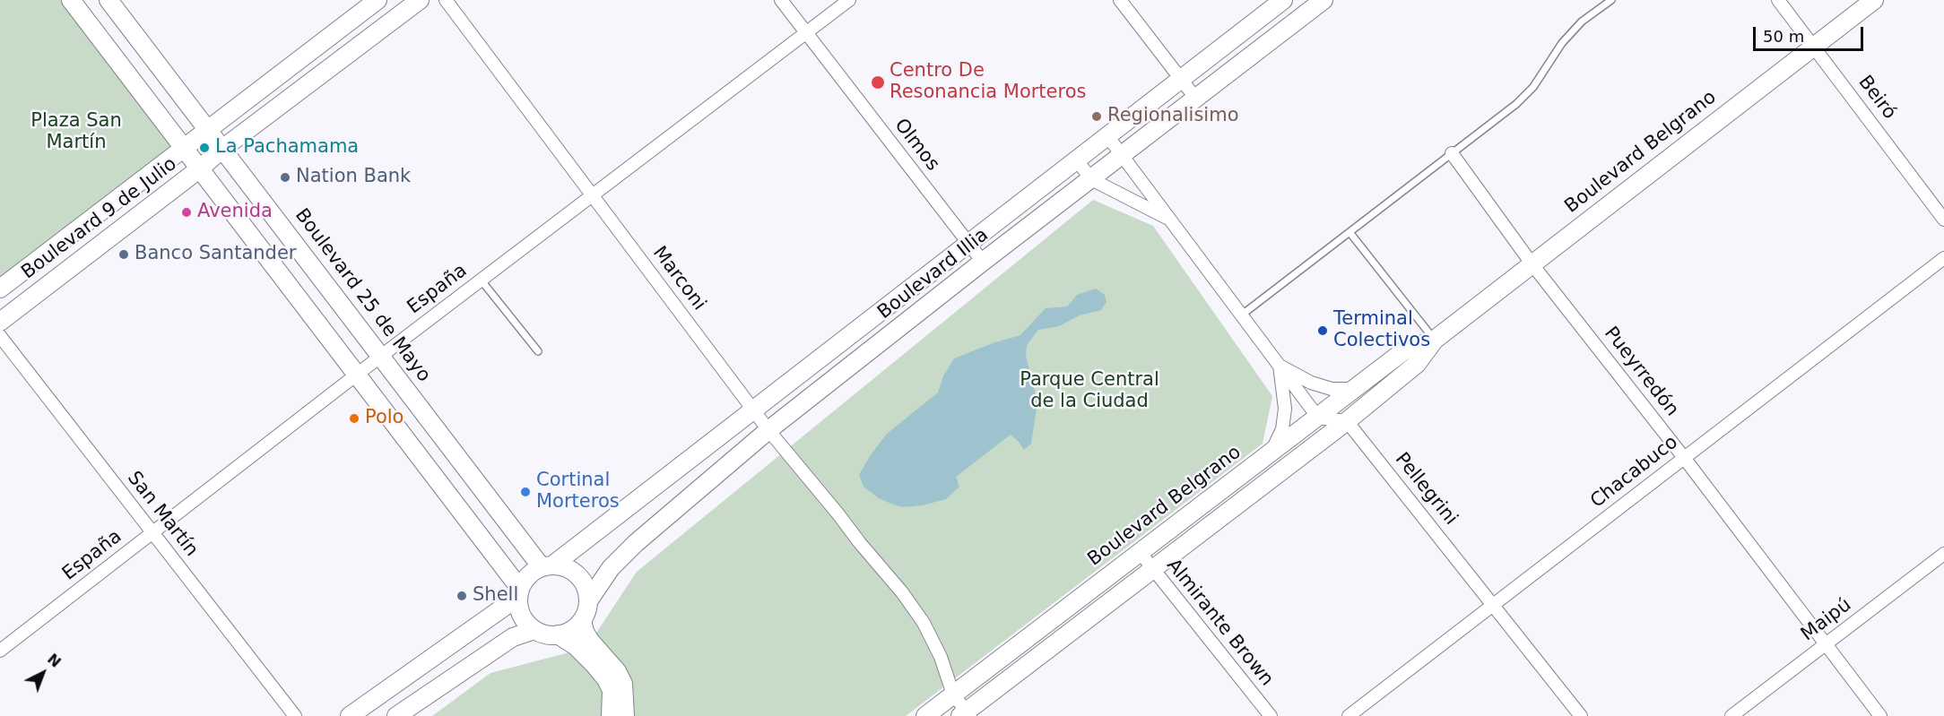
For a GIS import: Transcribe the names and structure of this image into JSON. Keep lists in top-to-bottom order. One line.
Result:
{"streets":{"street":["Beiró","Olmos","Boulevard Belgrano","Boulevard 9 de Julio","Boulevard Illia","Marconi","España","Boulevard 25 de Mayo","Pueyrredón","Chacabuco","Pellegrini","San Martín","Maipú","Almirante Brown"]},"crossings":[["Beiró","Boulevard Belgrano"],["Olmos","Boulevard Illia"],["Olmos","España"],["Boulevard Belgrano","Marconi"],["Boulevard Belgrano","Pueyrredón"],["Boulevard Belgrano","Pellegrini"],["Boulevard Belgrano","Almirante Brown"],["Boulevard 9 de Julio","Boulevard 25 de Mayo"],["Boulevard Illia","Marconi"],["Boulevard Illia","Boulevard 25 de Mayo"],["Marconi","España"],["España","Boulevard 25 de Mayo"],["España","San Martín"],["Pueyrredón","Chacabuco"],["Pueyrredón","Maipú"],["Chacabuco","Pellegrini"]],"parks":["Plaza San Martín","Parque Central de la Ciudad"],"places":["Centro De Resonancia Morteros","Regionalisimo","La Pachamama","Nation Bank","Avenida","Banco Santander","Terminal Colectivos","Polo","Cortinal Morteros","Shell"],"scale_bar":"50 m","north":"top right"}
